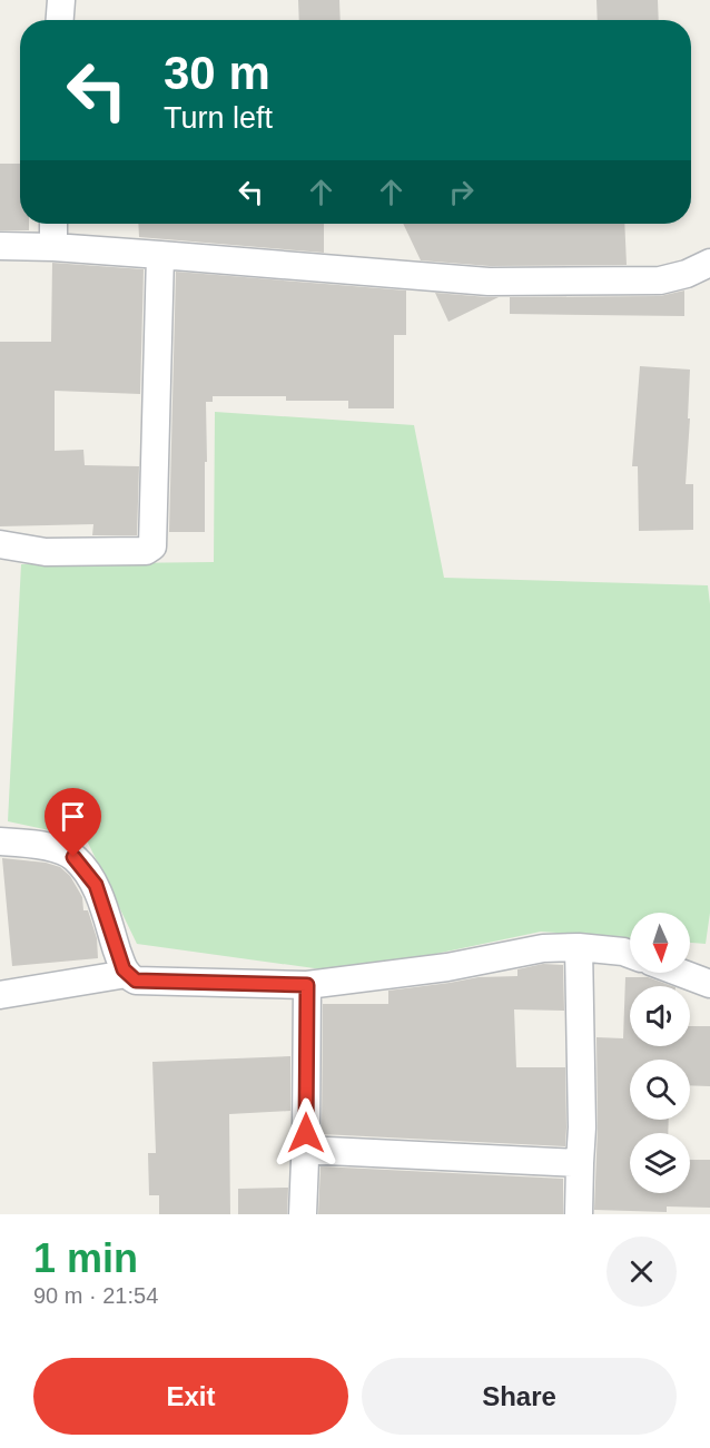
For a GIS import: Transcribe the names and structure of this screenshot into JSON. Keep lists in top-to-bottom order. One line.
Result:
{"north":"bottom","page":{"turn":["30 m","Turn left"],"heading":["1 min","90 m · 21:54"],"buttons":["Exit","Share"]}}
